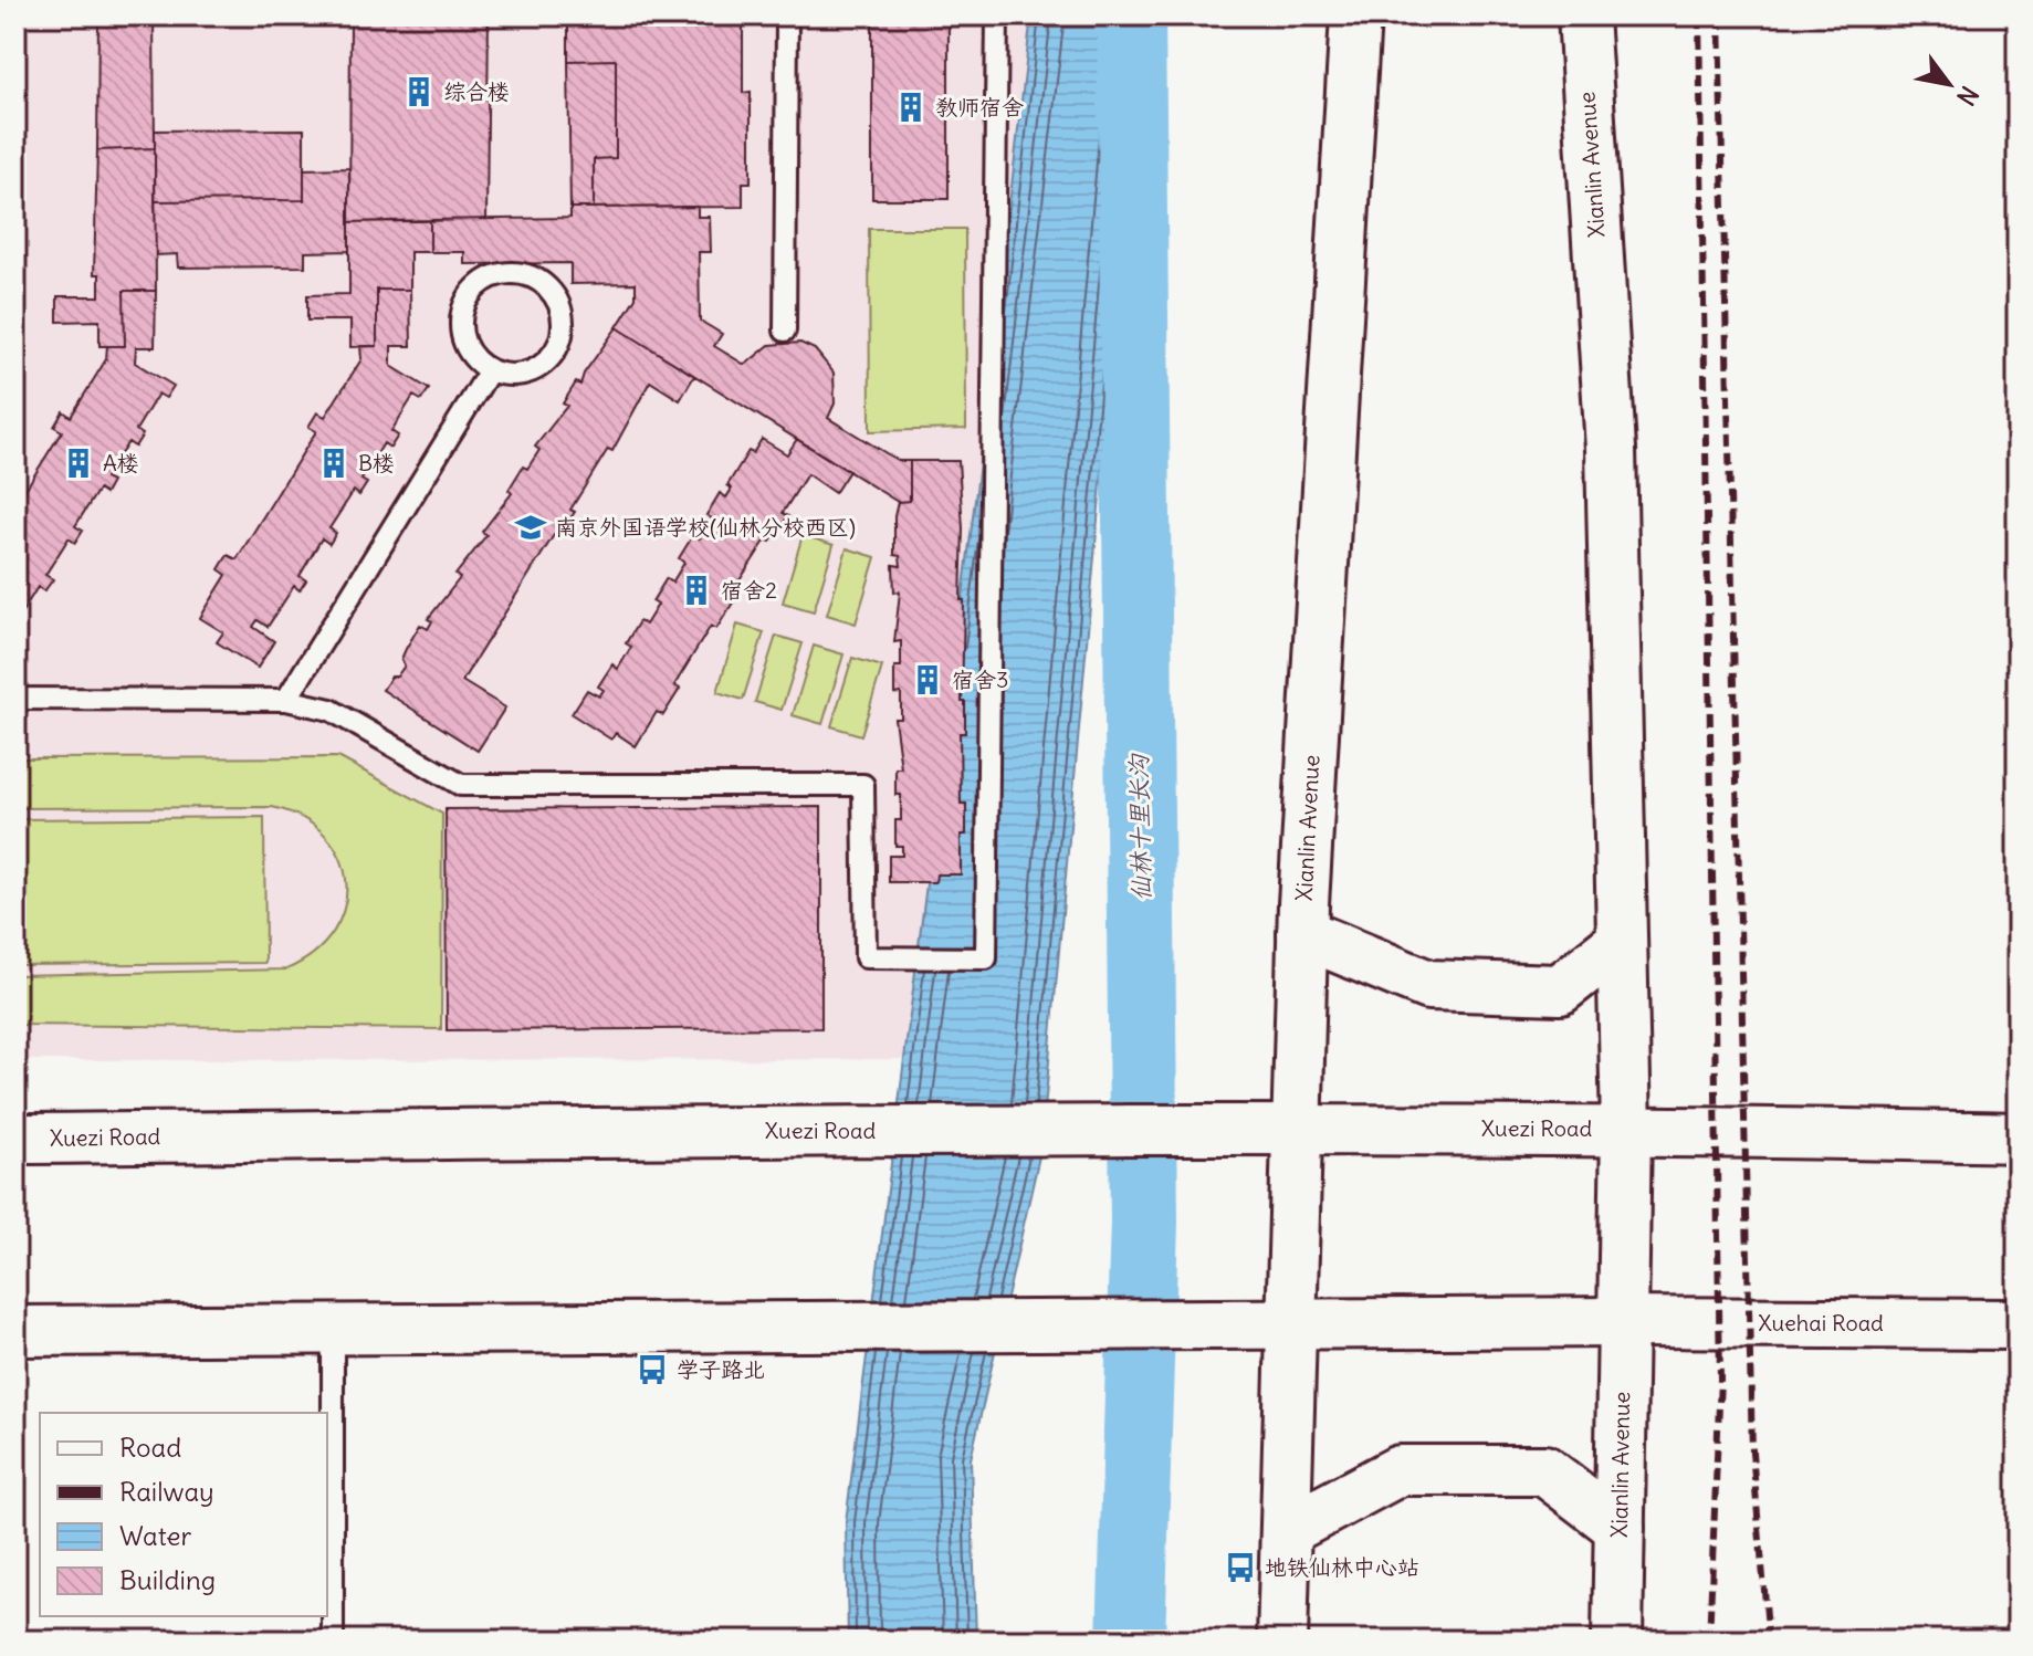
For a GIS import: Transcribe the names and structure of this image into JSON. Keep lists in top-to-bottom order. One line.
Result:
{"streets":{"main road":["Xianlin Avenue","Xuezi Road","Xuehai Road"]},"crossings":[["Xianlin Avenue","Xuezi Road"],["Xianlin Avenue","Xuehai Road"]],"water":["仙林十里长沟"],"places":{"building":["综合楼","教师宿舍","A楼","B楼","宿舍2","宿舍3"],"school or university":["南京外国语学校(仙林分校西区)"],"bus stop":["学子路北","地铁仙林中心站"]},"legend":["Road","Railway","Water","Building"],"north":"bottom right"}
